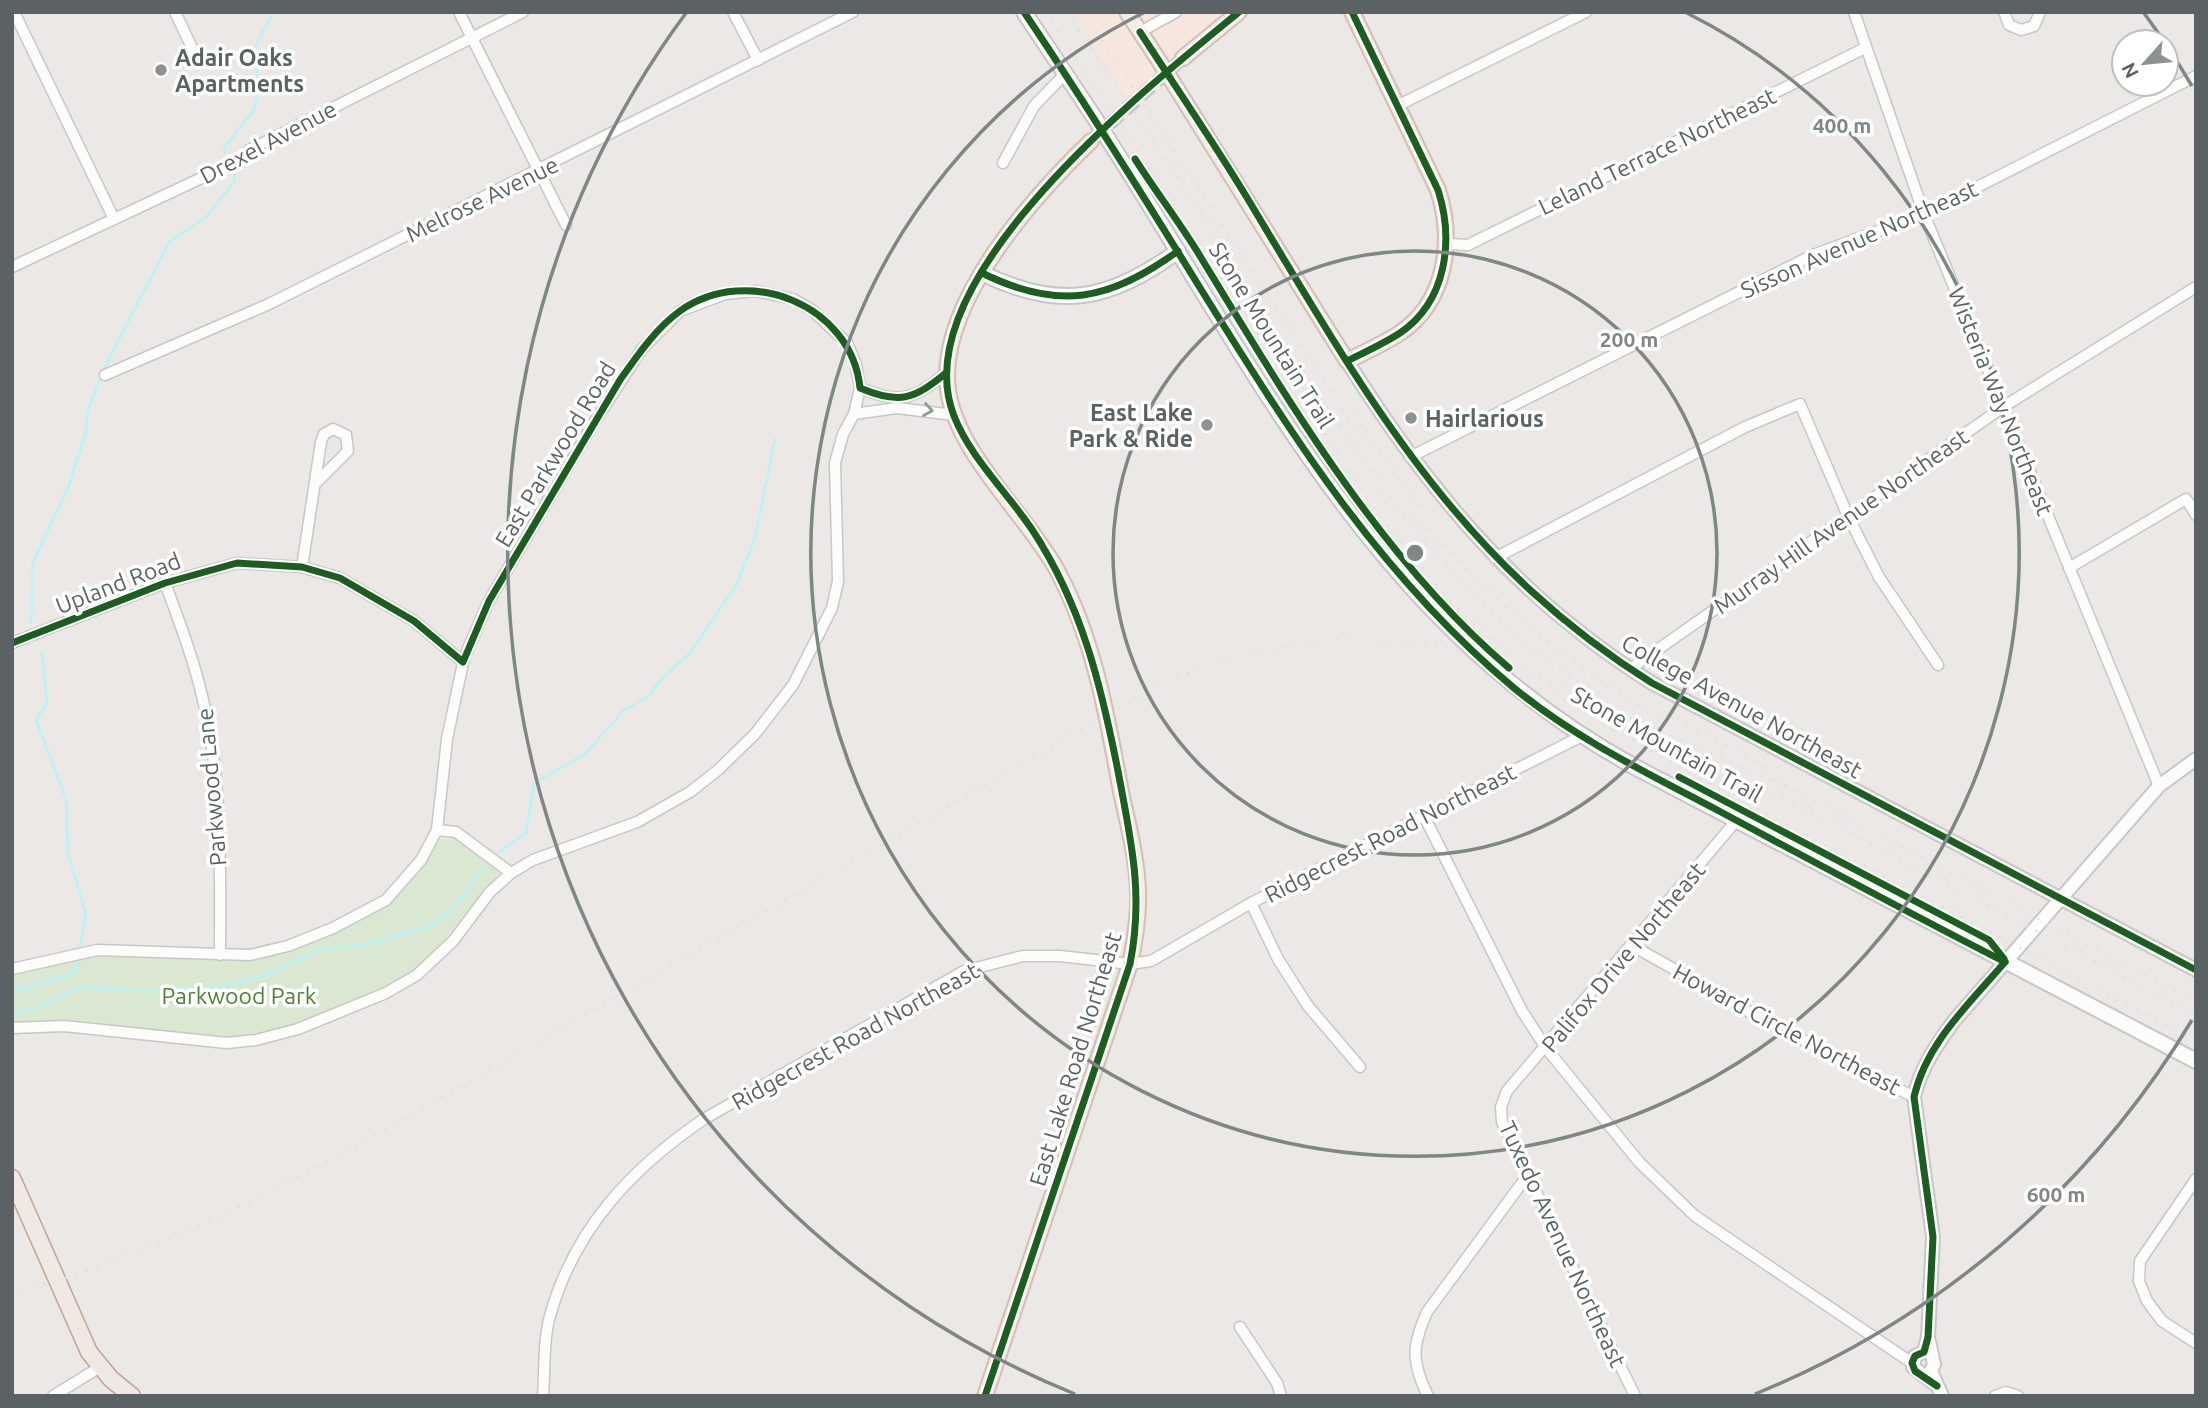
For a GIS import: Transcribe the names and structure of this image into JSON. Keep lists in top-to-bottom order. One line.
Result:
{"streets":{"main road":["College Avenue Northeast","East Lake Road Northeast"],"street":["Drexel Avenue","Leland Terrace Northeast","Melrose Avenue","Sisson Avenue Northeast","Wisteria Way Northeast","East Parkwood Road","Murray Hill Avenue Northeast","Upland Road","Parkwood Lane","Ridgecrest Road Northeast","Palifox Drive Northeast","Howard Circle Northeast","Tuxedo Avenue Northeast"],"cycle path":["Stone Mountain Trail"]},"crossings":[["Leland Terrace Northeast","Wisteria Way Northeast"],["Sisson Avenue Northeast","Wisteria Way Northeast"],["Sisson Avenue Northeast","College Avenue Northeast"],["Wisteria Way Northeast","Murray Hill Avenue Northeast"],["East Parkwood Road","Upland Road"],["East Parkwood Road","Parkwood Lane"],["Murray Hill Avenue Northeast","College Avenue Northeast"],["Upland Road","Parkwood Lane"],["Ridgecrest Road Northeast","East Lake Road Northeast"],["Palifox Drive Northeast","Howard Circle Northeast"],["Palifox Drive Northeast","Tuxedo Avenue Northeast"]],"parks":["Parkwood Park"],"places":["Adair Oaks Apartments","Hairlarious","East Lake Park & Ride"],"north":"bottom left","rings":["400 m","200 m","600 m"]}
